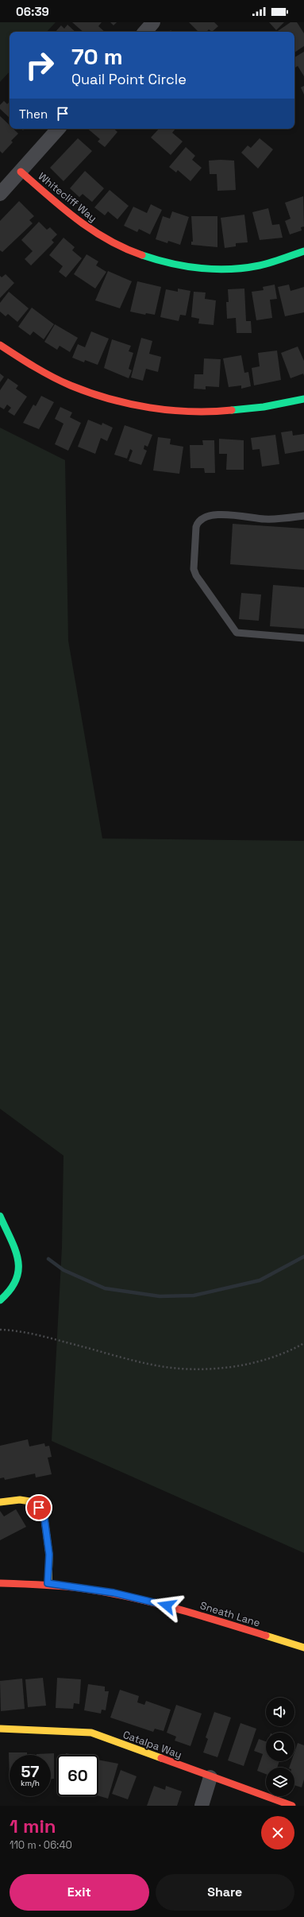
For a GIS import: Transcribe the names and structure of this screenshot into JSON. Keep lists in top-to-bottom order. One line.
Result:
{"streets":{"street":["Whitecliff Way","Sneath Lane","Catalpa Way"]},"page":{"status":"06:39","turn":["70 m","Quail Point Circle"],"then":"Then","speed":"57 km/h","limit":"60","heading":["1 min","110 m · 06:40"],"buttons":["Exit","Share"]}}
